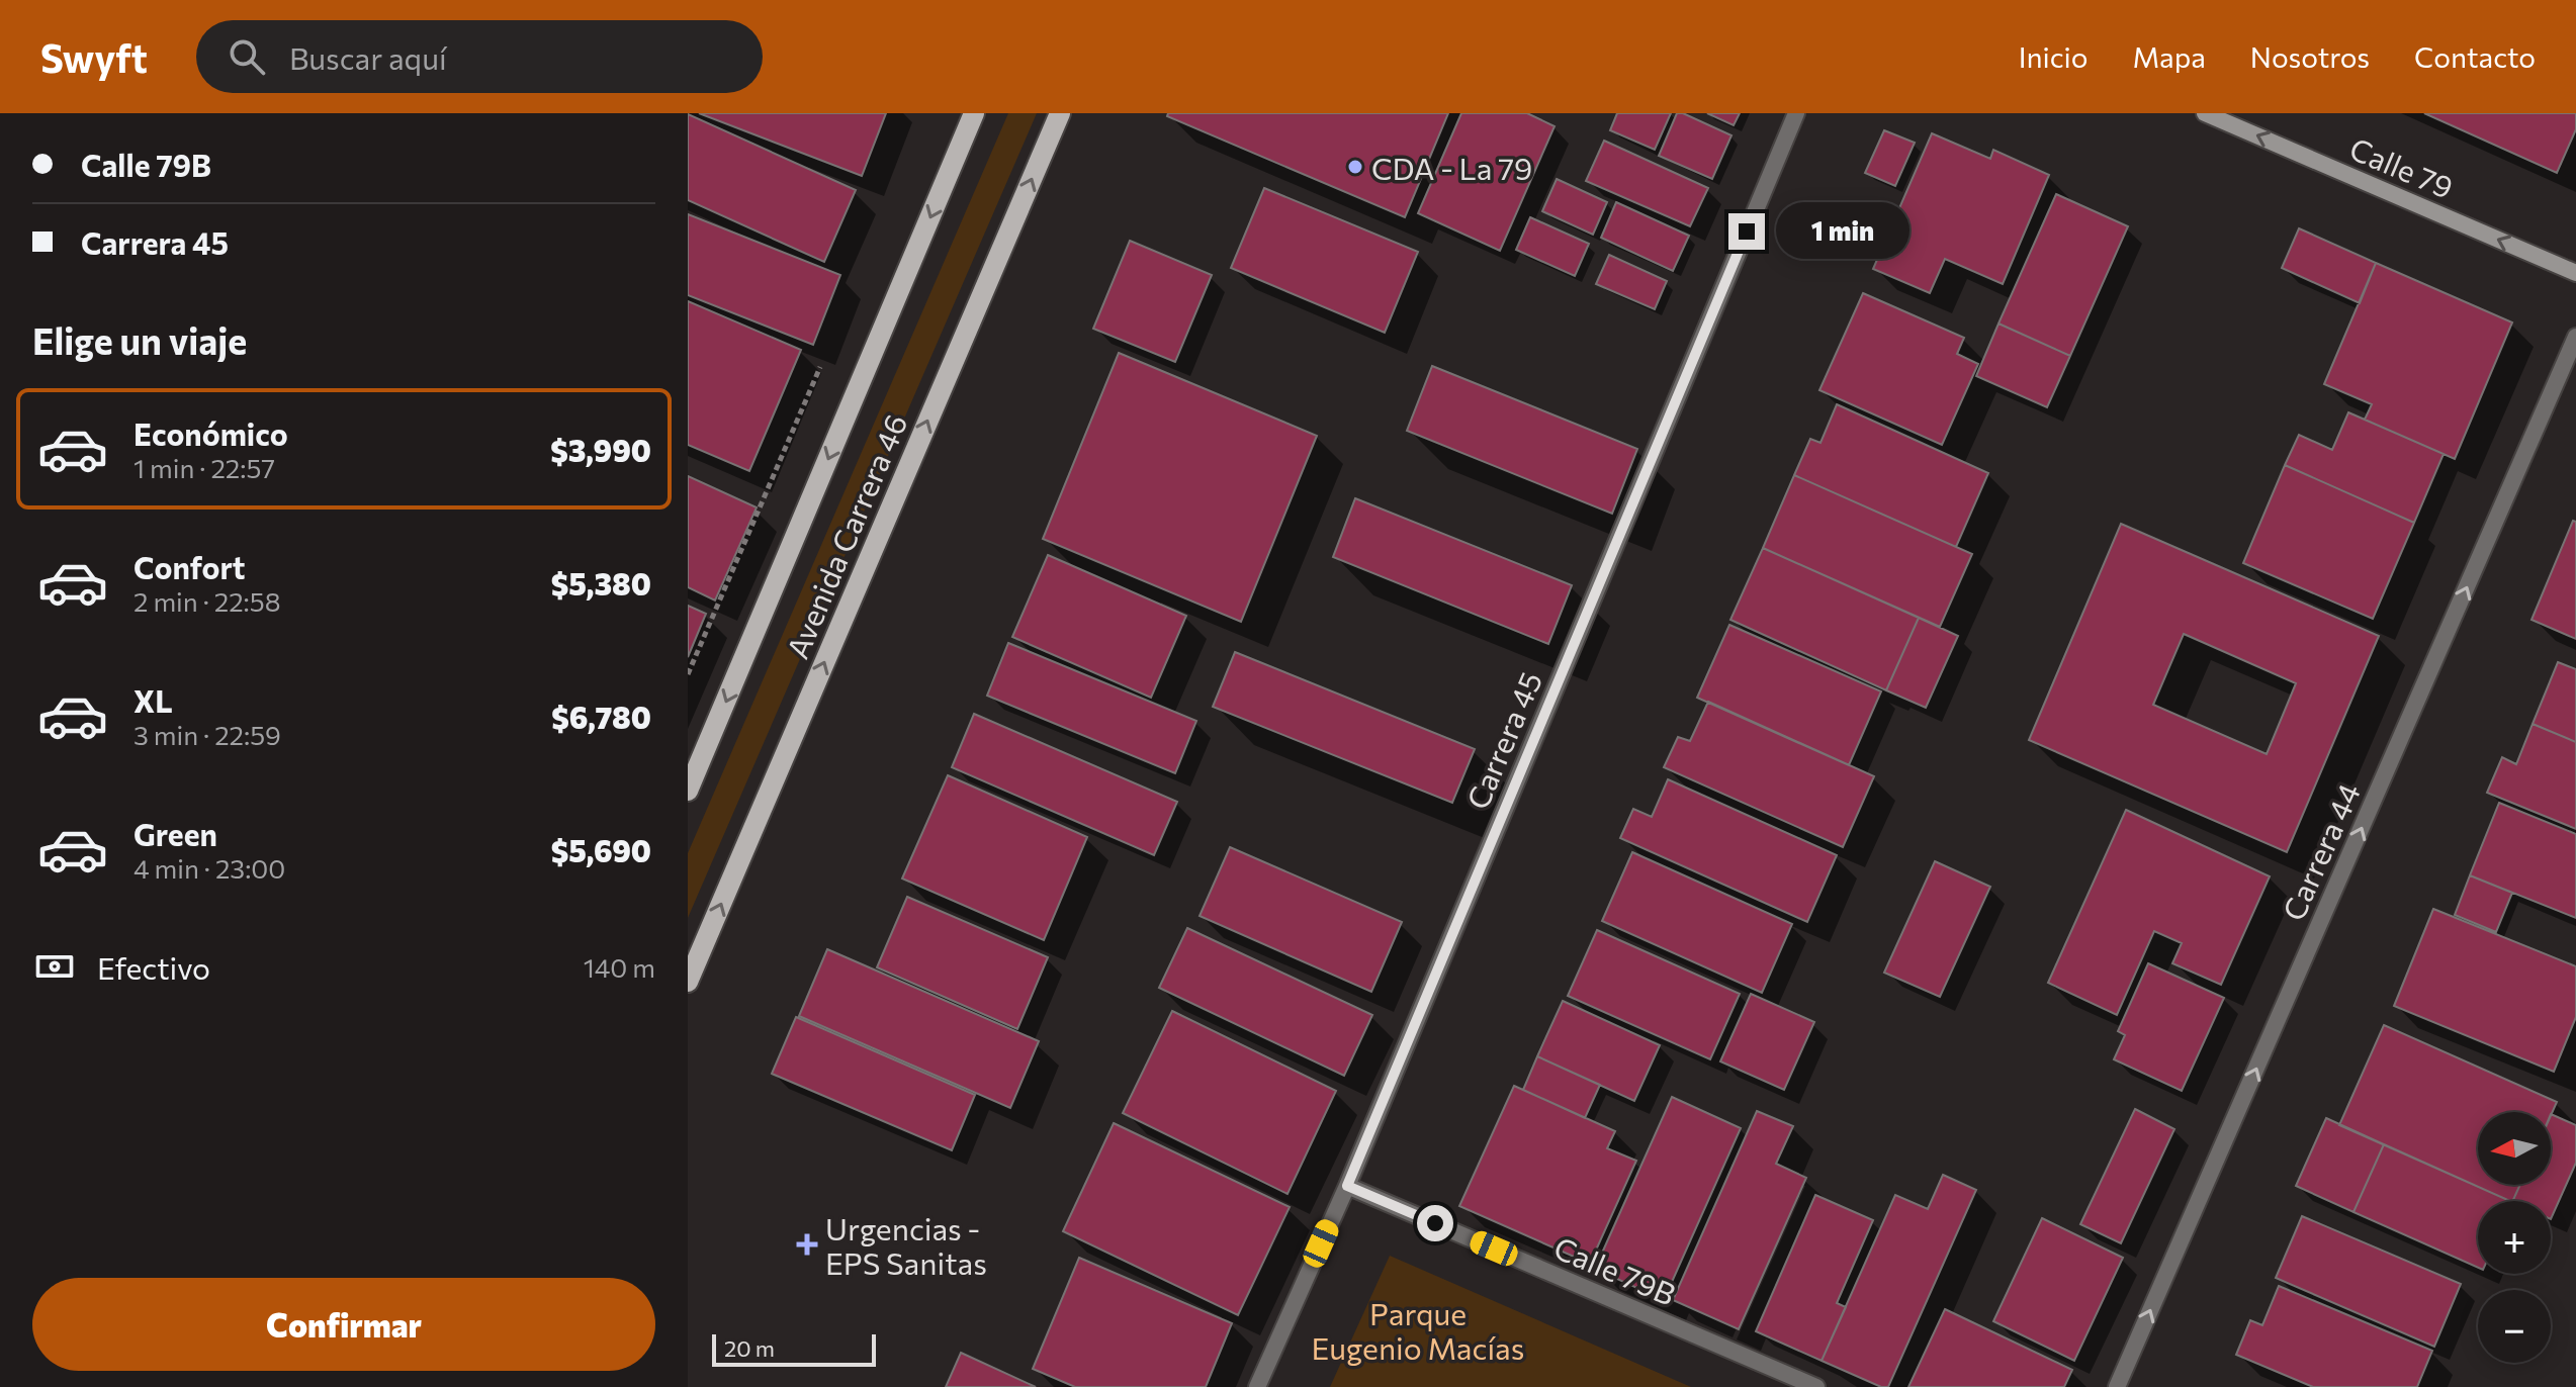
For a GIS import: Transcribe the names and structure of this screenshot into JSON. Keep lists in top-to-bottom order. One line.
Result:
{"streets":{"main road":["Calle 79","Avenida Carrera 46"],"street":["Carrera 45","Carrera 44","Calle 79B"]},"crossings":[["Carrera 45","Calle 79B"]],"one_way":["Calle 79","Carrera 44"],"parks":["Parque Eugenio Macías"],"places":{"other":["CDA - La 79"],"health":["Urgencias - EPS Sanitas"]},"scale_bar":"20 m","north":"left","page":{"header":"Swyft","search":"Buscar aquí","nav":["Inicio","Mapa","Nosotros","Contacto"],"banner":["Calle 79B","Carrera 45"],"bubble":"1 min","heading":"Elige un viaje","list":[{"name":"Económico","note":"1 min · 22:57","value":"$3,990"},{"name":"Confort","note":"2 min · 22:58","value":"$5,380"},{"name":"XL","note":"3 min · 22:59","value":"$6,780"},{"name":"Green","note":"4 min · 23:00","value":"$5,690"}],"pay":["Efectivo","140 m"],"map_buttons":["+","−"],"buttons":"Confirmar","scale":"20 m"}}
